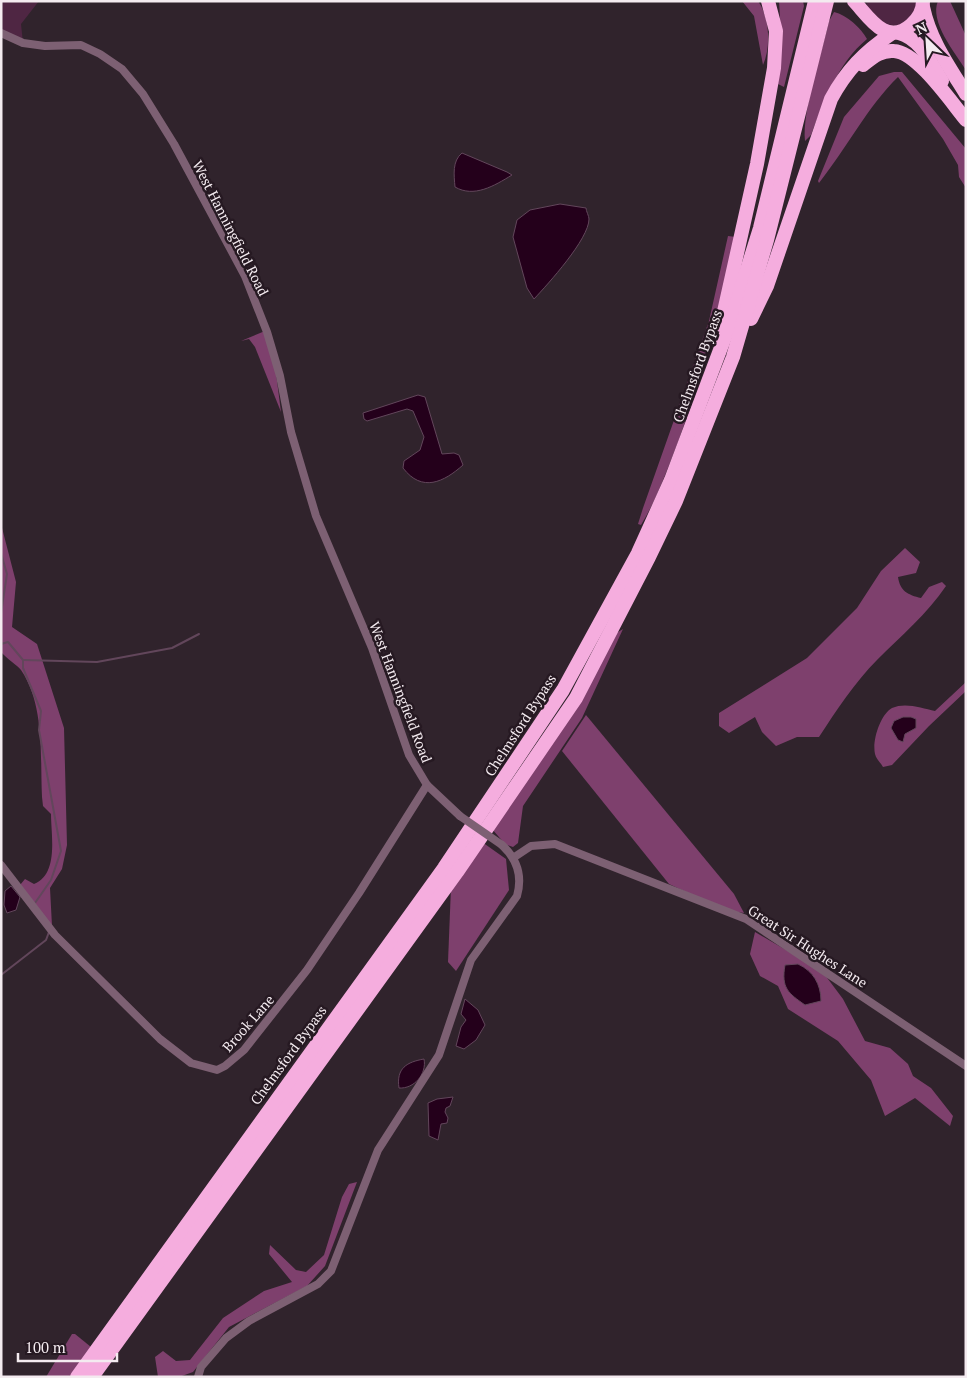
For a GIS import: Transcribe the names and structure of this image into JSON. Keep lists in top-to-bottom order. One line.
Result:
{"streets":{"highway":["Chelmsford Bypass"],"street":["West Hanningfield Road","Great Sir Hughes Lane","Brook Lane"]},"crossings":[["West Hanningfield Road","Great Sir Hughes Lane"],["West Hanningfield Road","Brook Lane"]],"scale_bar":"100 m","north":"top left"}
